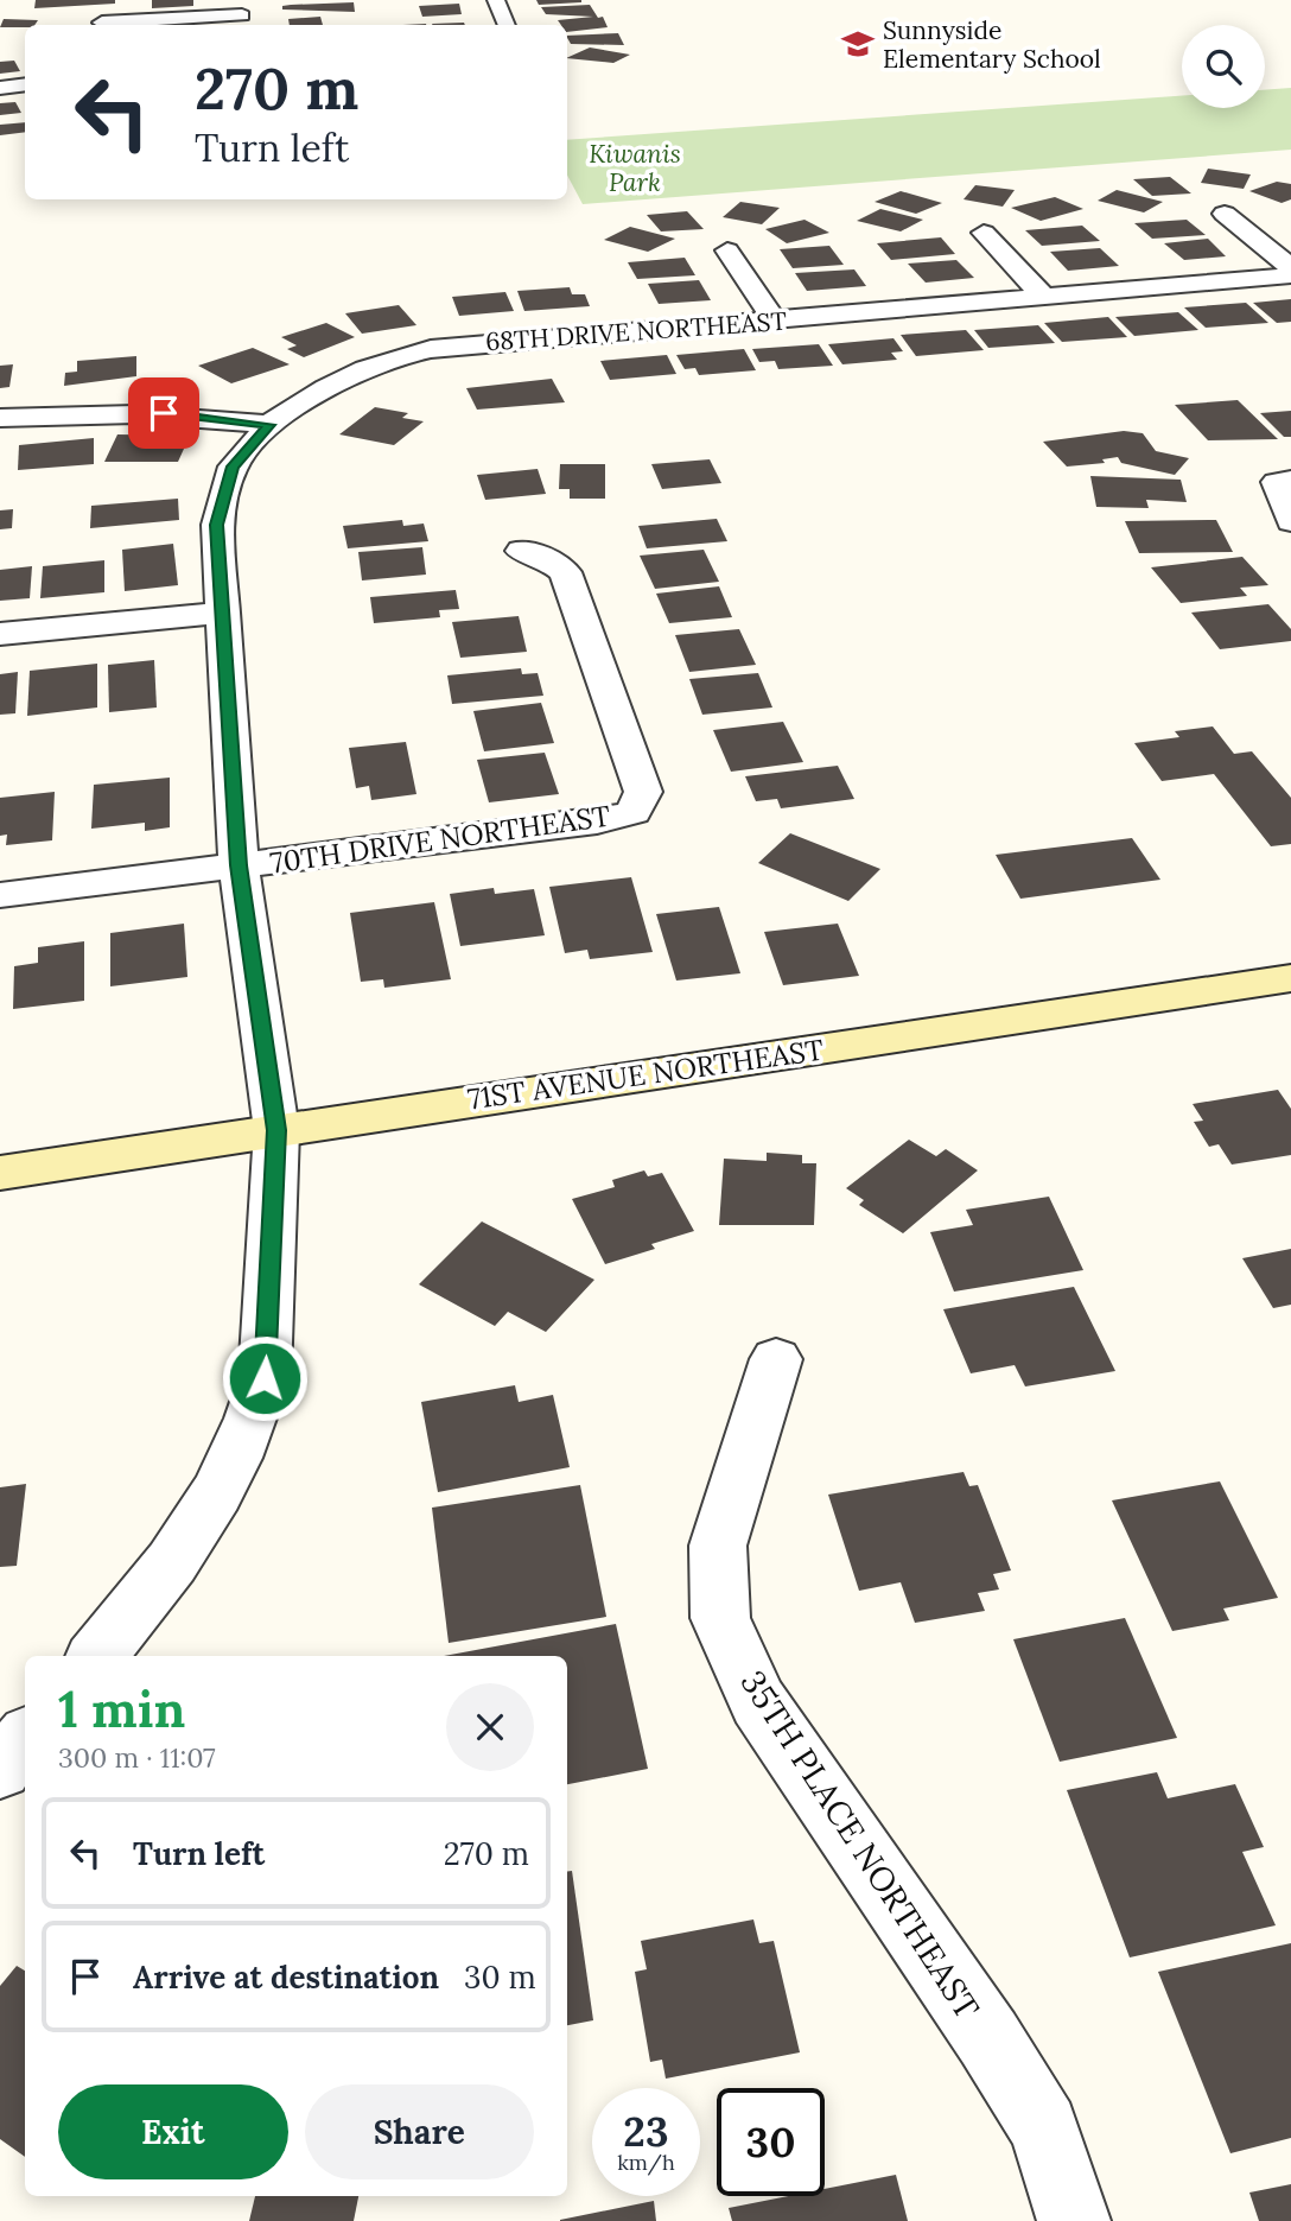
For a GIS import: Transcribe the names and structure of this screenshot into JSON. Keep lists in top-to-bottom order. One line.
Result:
{"streets":{"street":["68TH DRIVE NORTHEAST","70TH DRIVE NORTHEAST","71ST AVENUE NORTHEAST","35TH PLACE NORTHEAST"]},"crossings":[["68TH DRIVE NORTHEAST","70TH DRIVE NORTHEAST"],["68TH DRIVE NORTHEAST","71ST AVENUE NORTHEAST"]],"parks":["Kiwanis Park"],"places":{"school or university":["Sunnyside Elementary School"]},"page":{"turn":["270 m","Turn left"],"heading":["1 min","300 m · 11:07"],"list":[{"name":"Turn left","value":"270 m"},{"name":"Arrive at destination","value":"30 m"}],"buttons":["Exit","Share"],"speed":"23 km/h","limit":"30"}}
